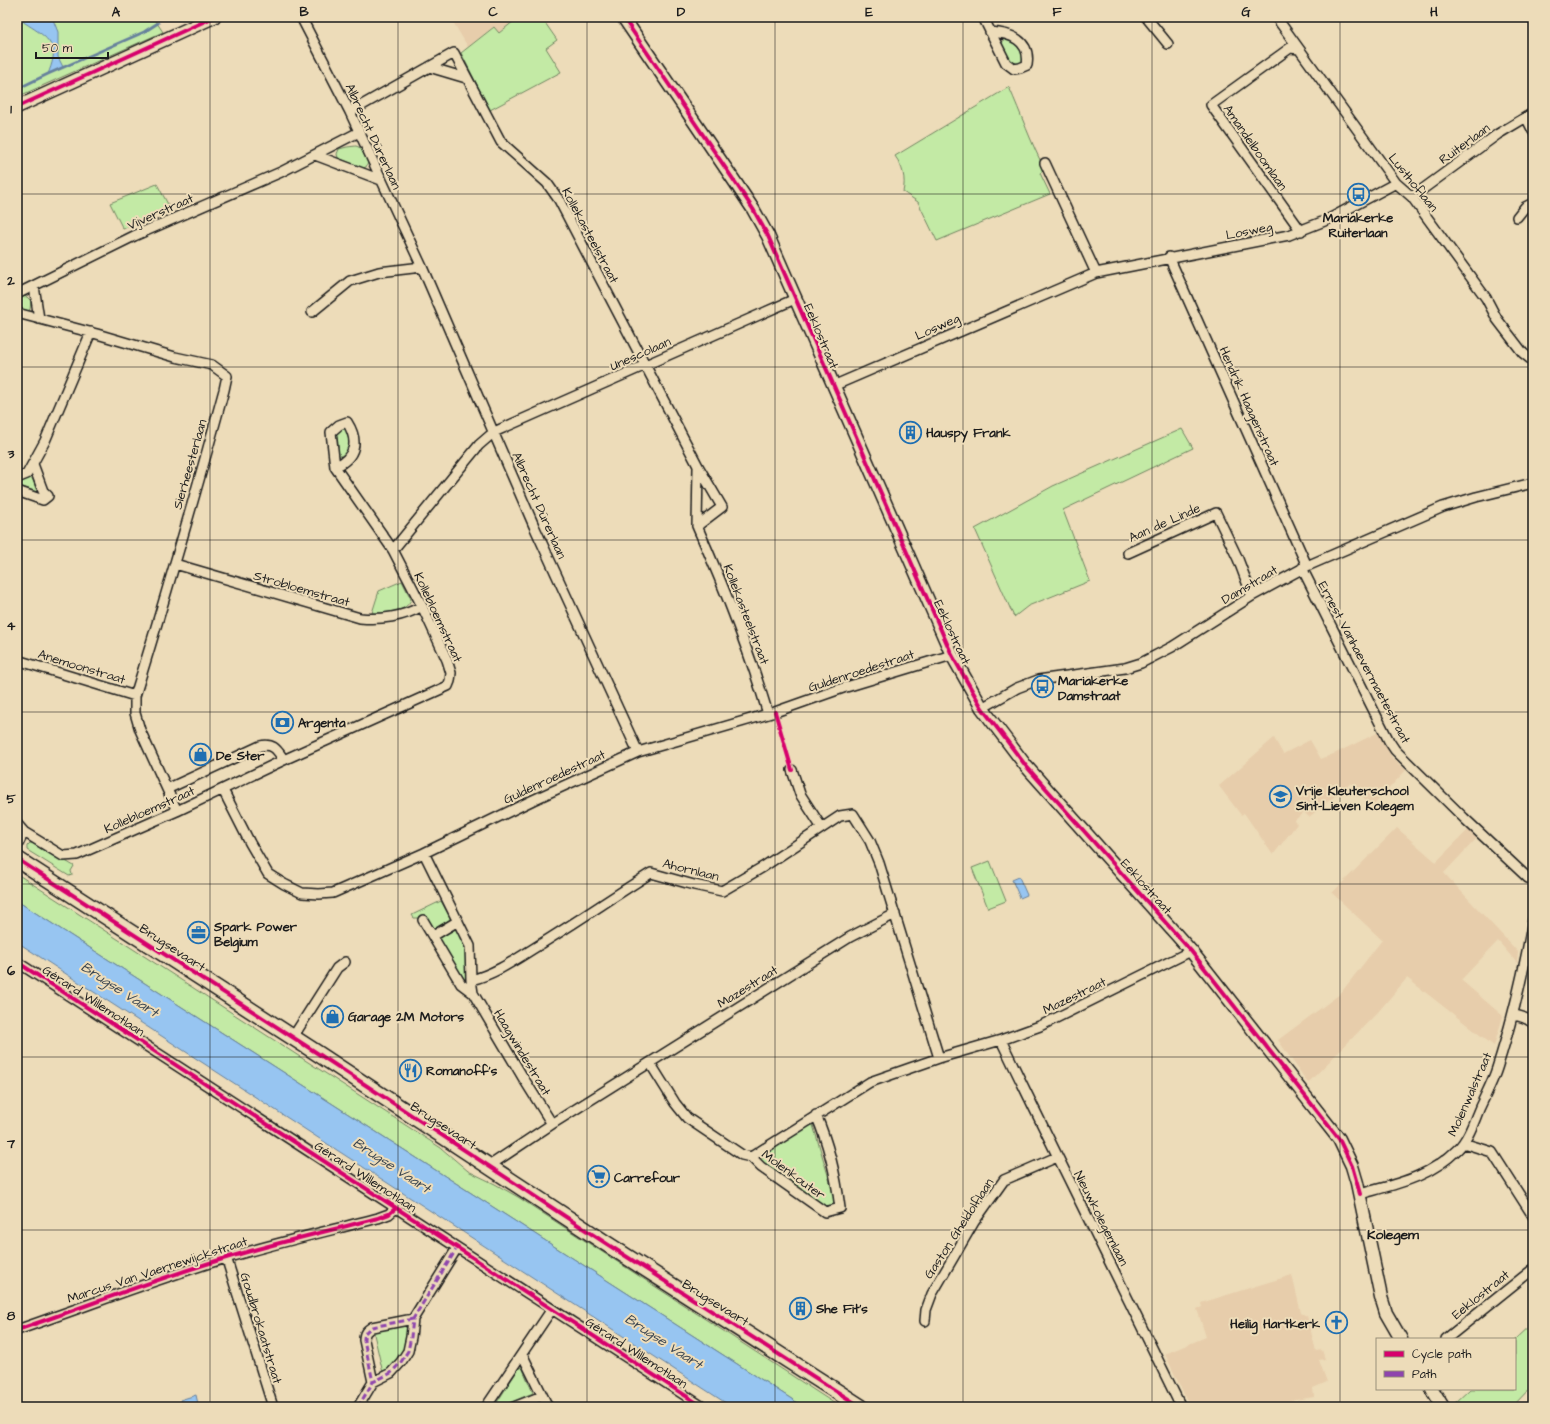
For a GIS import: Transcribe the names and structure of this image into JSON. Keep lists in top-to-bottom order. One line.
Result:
{"streets":{"main road":["Brugsevaart"],"street":["Albrecht Dürerlaan","Ruiterlaan","Amandelboomlaan","Lusthoflaan","Vijverstraat","Losweg","Kollekasteelstraat","Eeklostraat","Unescolaan","Hendrik Haagenstraat","Sierheesterlaan","Aan de Linde","Damstraat","Strobloemstraat","Kollebloemstraat","Ernest Vanhaevermaetestraat","Anemoonstraat","Guldenroedestraat","Ahornlaan","Mazestraat","Gérard Willemotlaan","Haagwindestraat","Molenwalstraat","Molenkouter","Nieuwkolegemlaan","Gaston Gheldolflaan","Marcus Van Vaernewijckstraat","Goudbrokaatstraat"]},"crossings":[["Albrecht Dürerlaan","Vijverstraat"],["Albrecht Dürerlaan","Kollekasteelstraat"],["Albrecht Dürerlaan","Unescolaan"],["Albrecht Dürerlaan","Guldenroedestraat"],["Ruiterlaan","Lusthoflaan"],["Amandelboomlaan","Lusthoflaan"],["Amandelboomlaan","Losweg"],["Lusthoflaan","Losweg"],["Losweg","Eeklostraat"],["Losweg","Hendrik Haagenstraat"],["Kollekasteelstraat","Unescolaan"],["Kollekasteelstraat","Guldenroedestraat"],["Eeklostraat","Unescolaan"],["Eeklostraat","Damstraat"],["Eeklostraat","Guldenroedestraat"],["Eeklostraat","Mazestraat"],["Eeklostraat","Molenwalstraat"],["Hendrik Haagenstraat","Damstraat"],["Hendrik Haagenstraat","Ernest Vanhaevermaetestraat"],["Sierheesterlaan","Strobloemstraat"],["Sierheesterlaan","Anemoonstraat"],["Aan de Linde","Damstraat"],["Damstraat","Ernest Vanhaevermaetestraat"],["Strobloemstraat","Kollebloemstraat"],["Kollebloemstraat","Anemoonstraat"],["Kollebloemstraat","Guldenroedestraat"],["Guldenroedestraat","Haagwindestraat"],["Ahornlaan","Mazestraat"],["Ahornlaan","Haagwindestraat"],["Brugsevaart","Mazestraat"],["Mazestraat","Haagwindestraat"],["Mazestraat","Molenkouter"],["Mazestraat","Nieuwkolegemlaan"],["Gérard Willemotlaan","Marcus Van Vaernewijckstraat"],["Nieuwkolegemlaan","Gaston Gheldolflaan"],["Marcus Van Vaernewijckstraat","Goudbrokaatstraat"]],"districts":["Kolegem"],"water":["Brugse Vaart"],"places":{"bus stop":["Mariakerke Ruiterlaan","Mariakerke Damstraat"],"building":["Hauspy Frank","She Fit's"],"bank":["Argenta"],"shop":["De Ster","Garage 2M Motors"],"school or university":["Vrije Kleuterschool Sint-Lieven Kolegem"],"office":["Spark Power Belgium"],"restaurant":["Romanoff's"],"supermarket":["Carrefour"],"church":["Heilig Hartkerk"]},"legend":["Cycle path","Path"],"scale_bar":"50 m","grid":{"columns":["A","B","C","D","E","F","G","H"],"rows":["1","2","3","4","5","6","7","8"]}}
